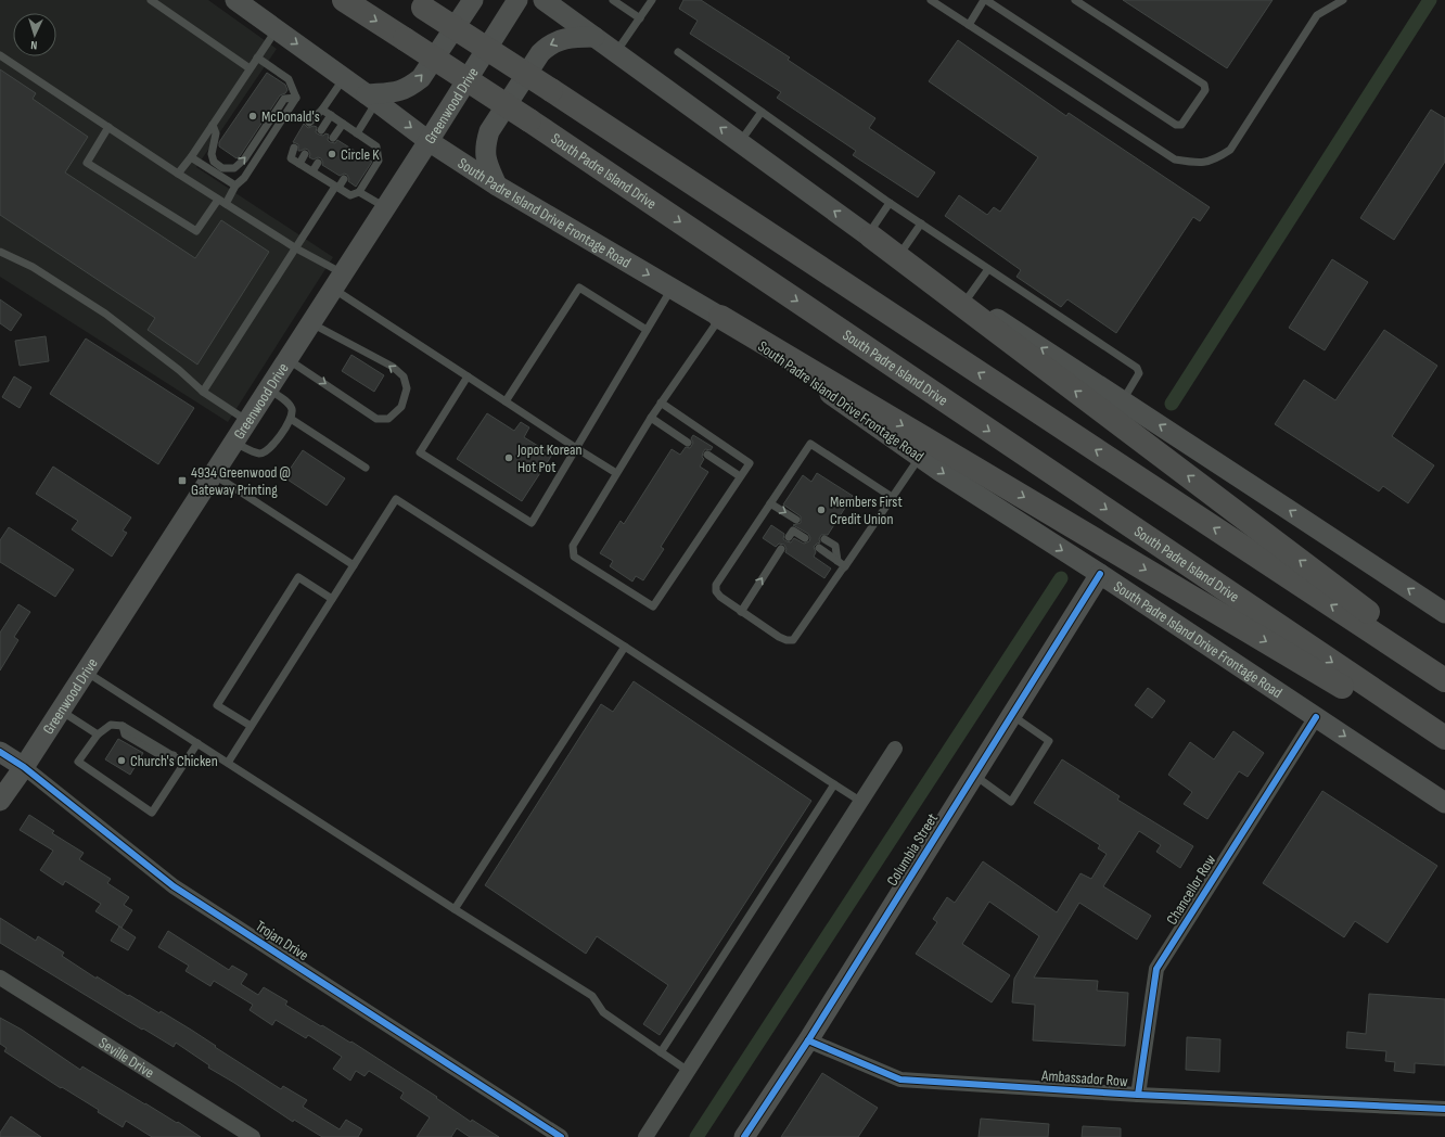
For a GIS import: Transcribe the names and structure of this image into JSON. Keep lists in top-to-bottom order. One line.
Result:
{"streets":{"highway":["South Padre Island Drive"],"main road":["Greenwood Drive","South Padre Island Drive Frontage Road","Columbia Street","Trojan Drive"],"street":["Chancellor Row","Seville Drive","Ambassador Row"]},"crossings":[["Greenwood Drive","South Padre Island Drive Frontage Road"],["Greenwood Drive","Trojan Drive"],["South Padre Island Drive Frontage Road","Columbia Street"],["South Padre Island Drive Frontage Road","Chancellor Row"],["Columbia Street","Ambassador Row"],["Chancellor Row","Ambassador Row"]],"places":{"other":["McDonald's","Circle K","Jopot Korean Hot Pot","Members First Credit Union","Church's Chicken"],"transit":["4934 Greenwood @ Gateway Printing"]},"north":"bottom"}
